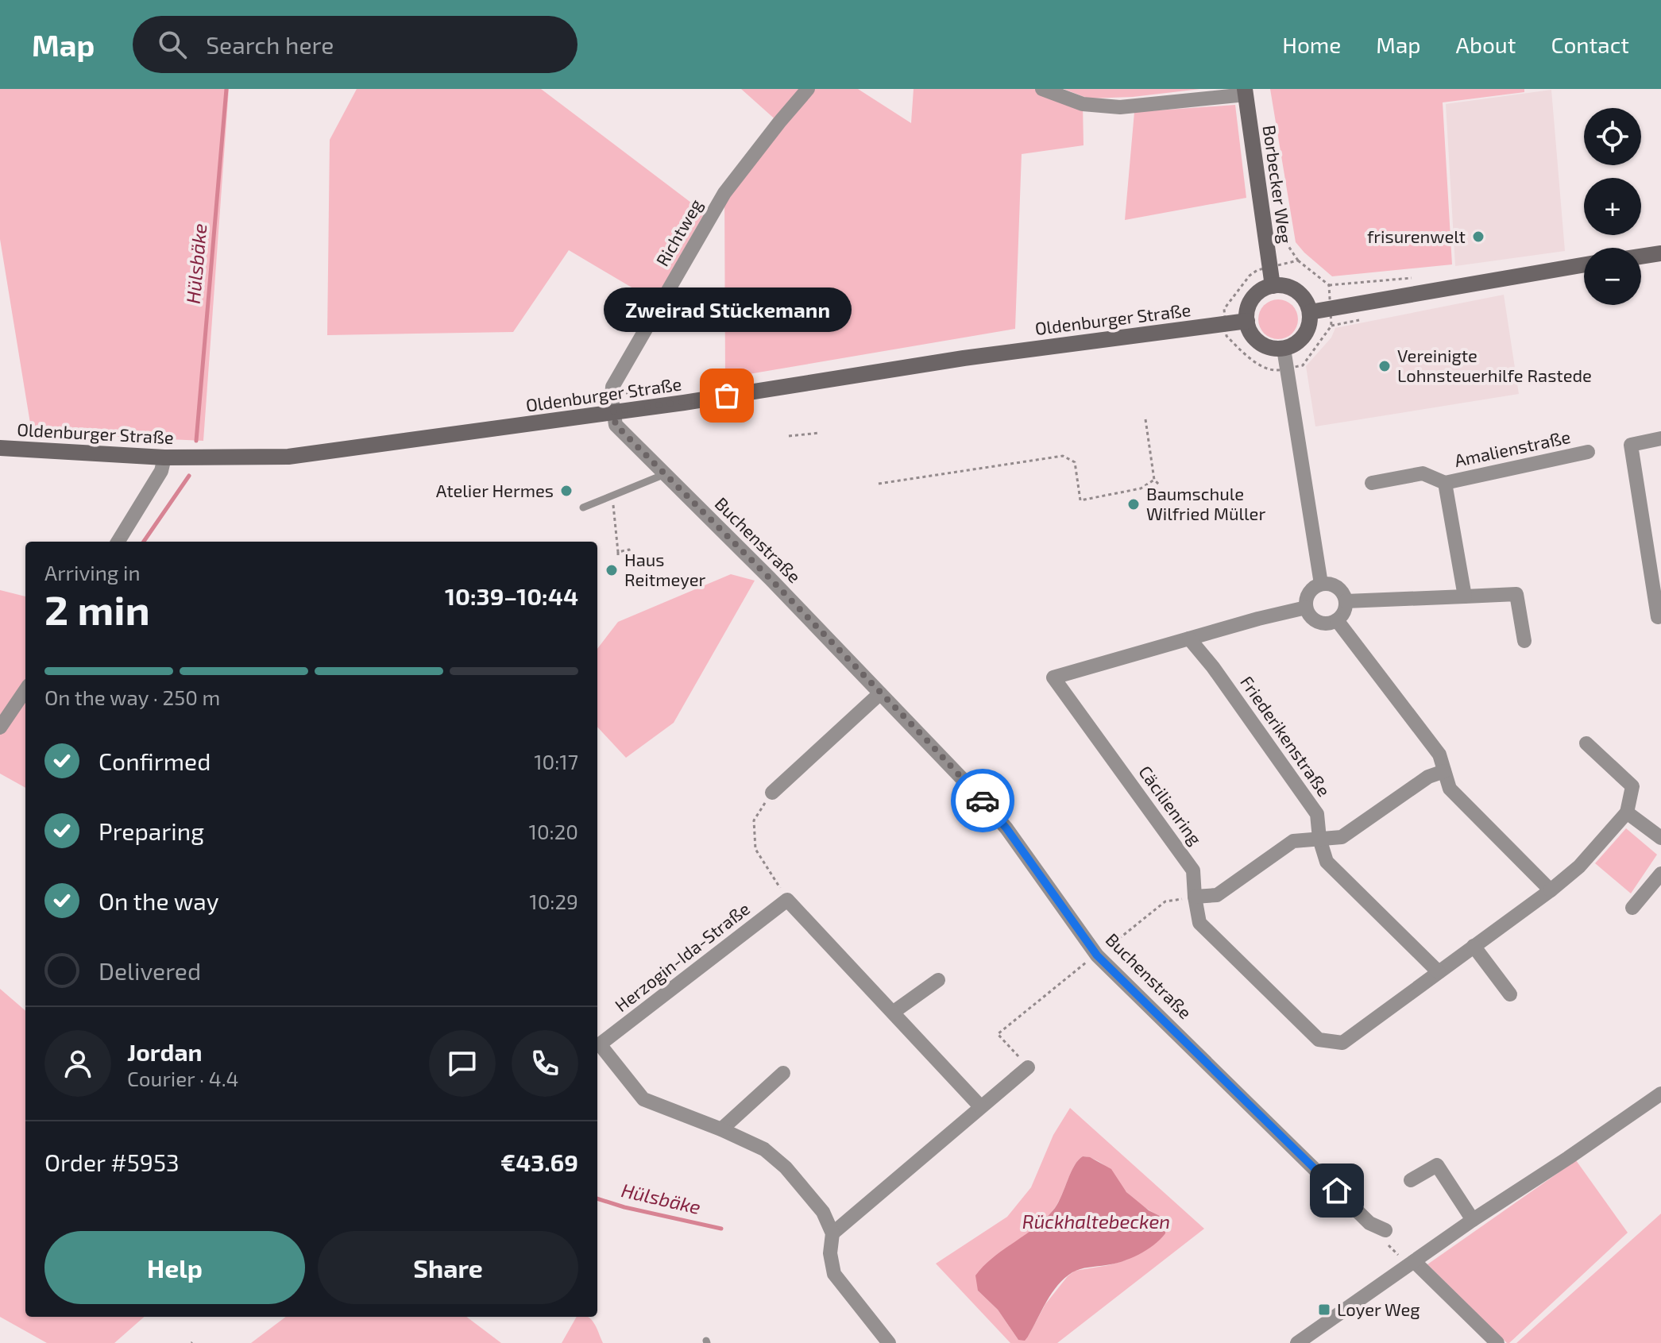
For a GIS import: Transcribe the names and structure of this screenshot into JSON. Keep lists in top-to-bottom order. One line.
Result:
{"streets":{"street":["Borbecker Weg","Richtweg","Oldenburger Straße","Amalienstraße","Buchenstraße","Friederikenstraße","Cäcilienring","Herzogin-Ida-Straße"]},"crossings":[["Borbecker Weg","Oldenburger Straße"],["Richtweg","Oldenburger Straße"],["Richtweg","Buchenstraße"],["Oldenburger Straße","Buchenstraße"],["Friederikenstraße","Cäcilienring"]],"water":["Hülsbäke","Rückhaltebecken"],"places":{"other":["frisurenwelt","Vereinigte Lohnsteuerhilfe Rastede","Zweirad Stückemann","Atelier Hermes","Baumschule Wilfried Müller","Haus Reitmeyer"],"transit":["Loyer Weg"]},"page":{"header":"Map","search":"Search here","nav":["Home","Map","About","Contact"],"map_buttons":["+","−"],"bubble":"Zweirad Stückemann","heading":["2 min","Arriving in","10:39–10:44"],"panel":["Jordan","Courier · 4.4","Order #5953","€43.69"],"bar":"On the way · 250 m","list":[["Confirmed","10:17"],["Preparing","10:20"],["On the way","10:29"],"Delivered"],"buttons":["Help","Share"]}}
